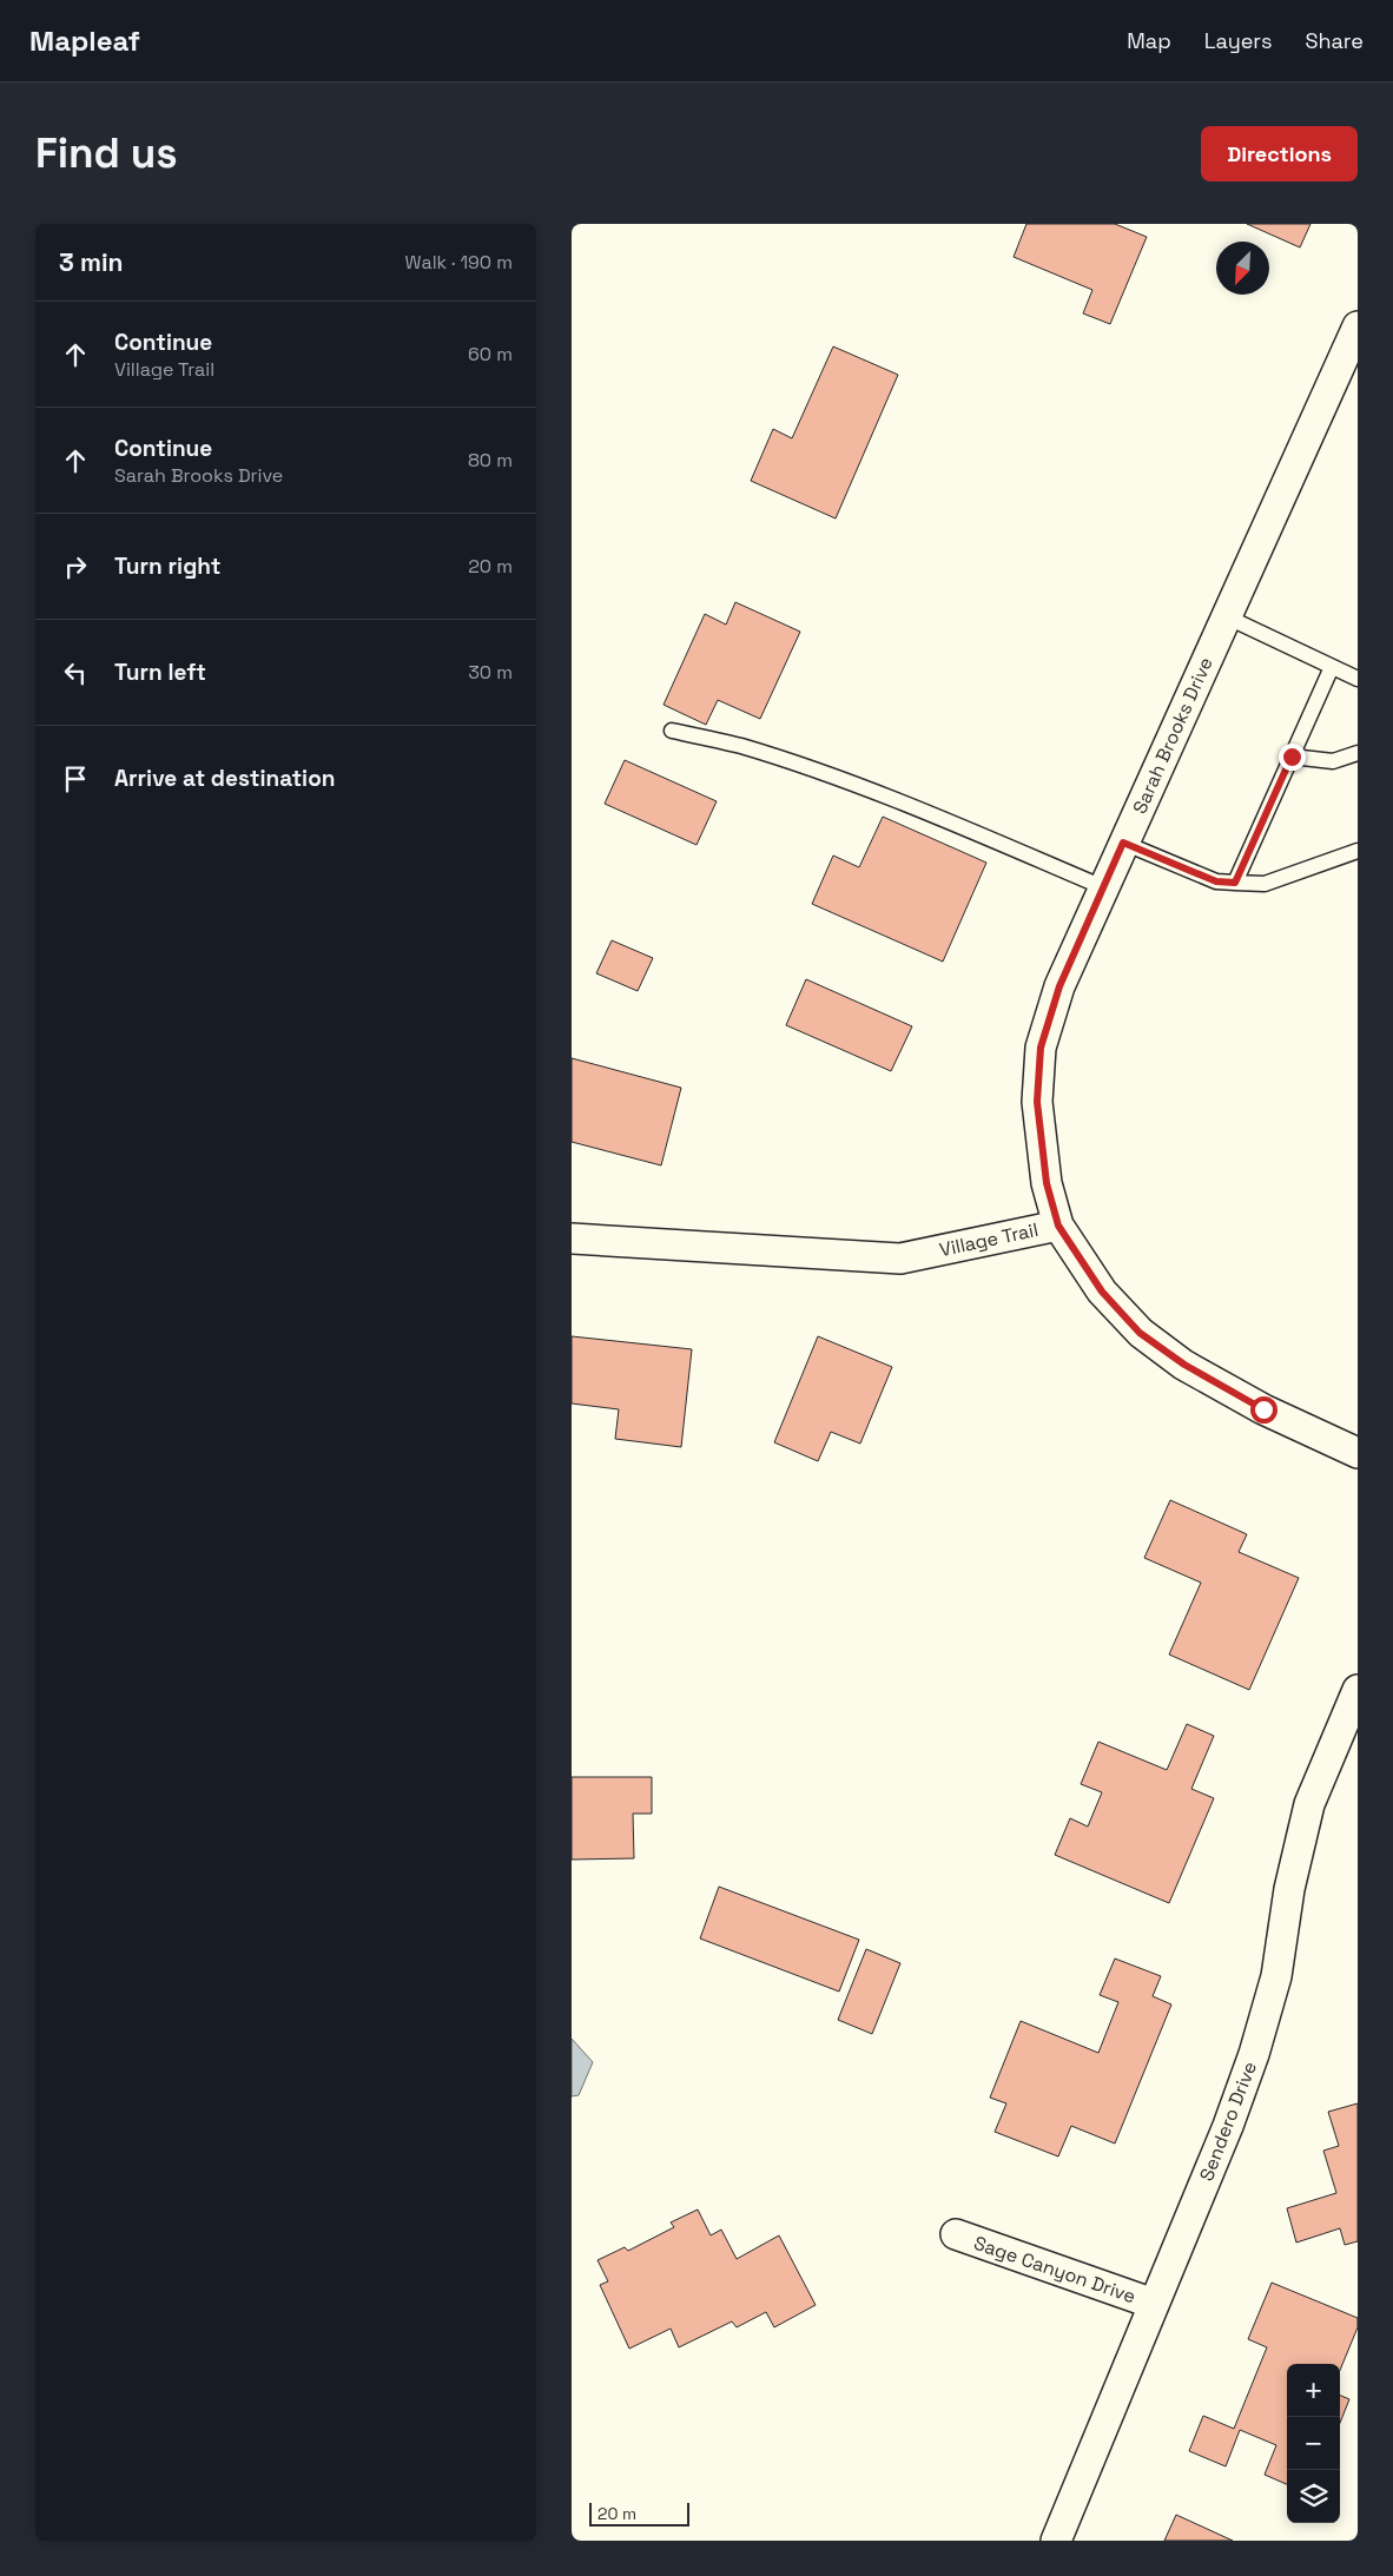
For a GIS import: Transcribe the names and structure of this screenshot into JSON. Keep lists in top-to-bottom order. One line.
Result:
{"streets":{"street":["Sarah Brooks Drive","Village Trail","Sendero Drive","Sage Canyon Drive"]},"crossings":[["Sarah Brooks Drive","Village Trail"],["Sendero Drive","Sage Canyon Drive"]],"scale_bar":"20 m","north":"bottom left","page":{"header":"Mapleaf","nav":["Map","Layers","Share"],"buttons":"Directions","title":"Find us","heading":["3 min","Walk · 190 m"],"list":[["Continue","Village Trail","60 m"],["Continue","Sarah Brooks Drive","80 m"],["Turn right","20 m"],["Turn left","30 m"],"Arrive at destination"],"map_buttons":["+","−"],"scale":"20 m"}}
